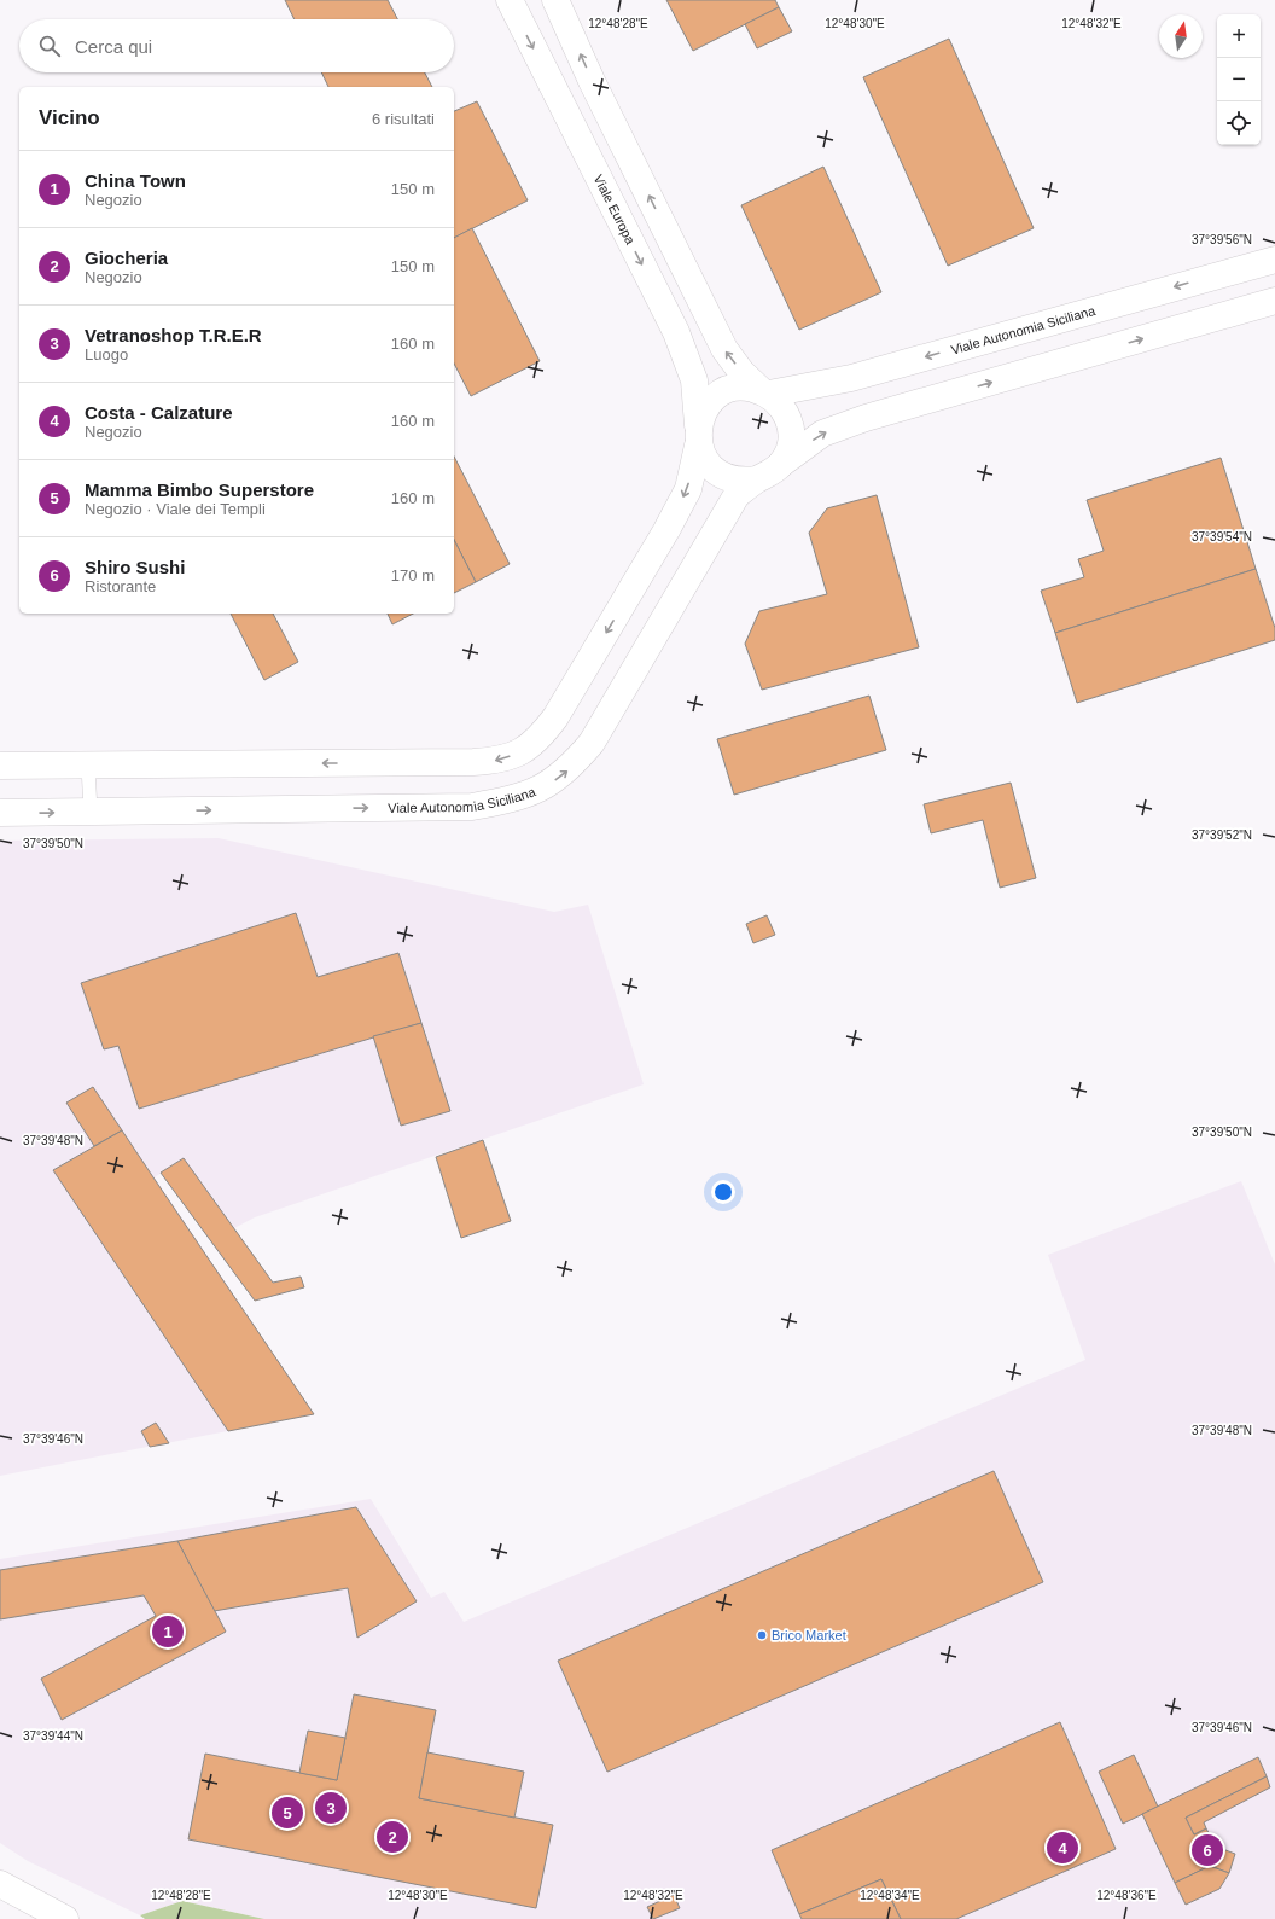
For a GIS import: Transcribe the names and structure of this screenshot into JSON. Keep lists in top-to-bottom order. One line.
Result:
{"streets":{"street":["Viale Europa","Viale Autonomia Siciliana"]},"crossings":[["Viale Europa","Viale Autonomia Siciliana"]],"places":["Brico Market"],"north":"top","page":{"map_buttons":["+","−"],"search":"Cerca qui","heading":["Vicino","6 risultati"],"list":[{"mark":"1","name":"China Town","note":"Negozio","value":"150 m"},{"mark":"2","name":"Giocheria","note":"Negozio","value":"150 m"},{"mark":"3","name":"Vetranoshop T.R.E.R","note":"Luogo","value":"160 m"},{"mark":"4","name":"Costa - Calzature","note":"Negozio","value":"160 m"},{"mark":"5","name":"Mamma Bimbo Superstore","note":"Negozio · Viale dei Templi","value":"160 m"},{"mark":"6","name":"Shiro Sushi","note":"Ristorante","value":"170 m"}],"pins":["1","3","5","2","4","6"]},"coordinates":["12°48'28\"E","12°48'30\"E","12°48'32\"E","37°39'56\"N","37°39'54\"N","37°39'52\"N","37°39'50\"N","37°39'48\"N","37°39'46\"N","37°39'44\"N","12°48'34\"E","12°48'36\"E"]}
